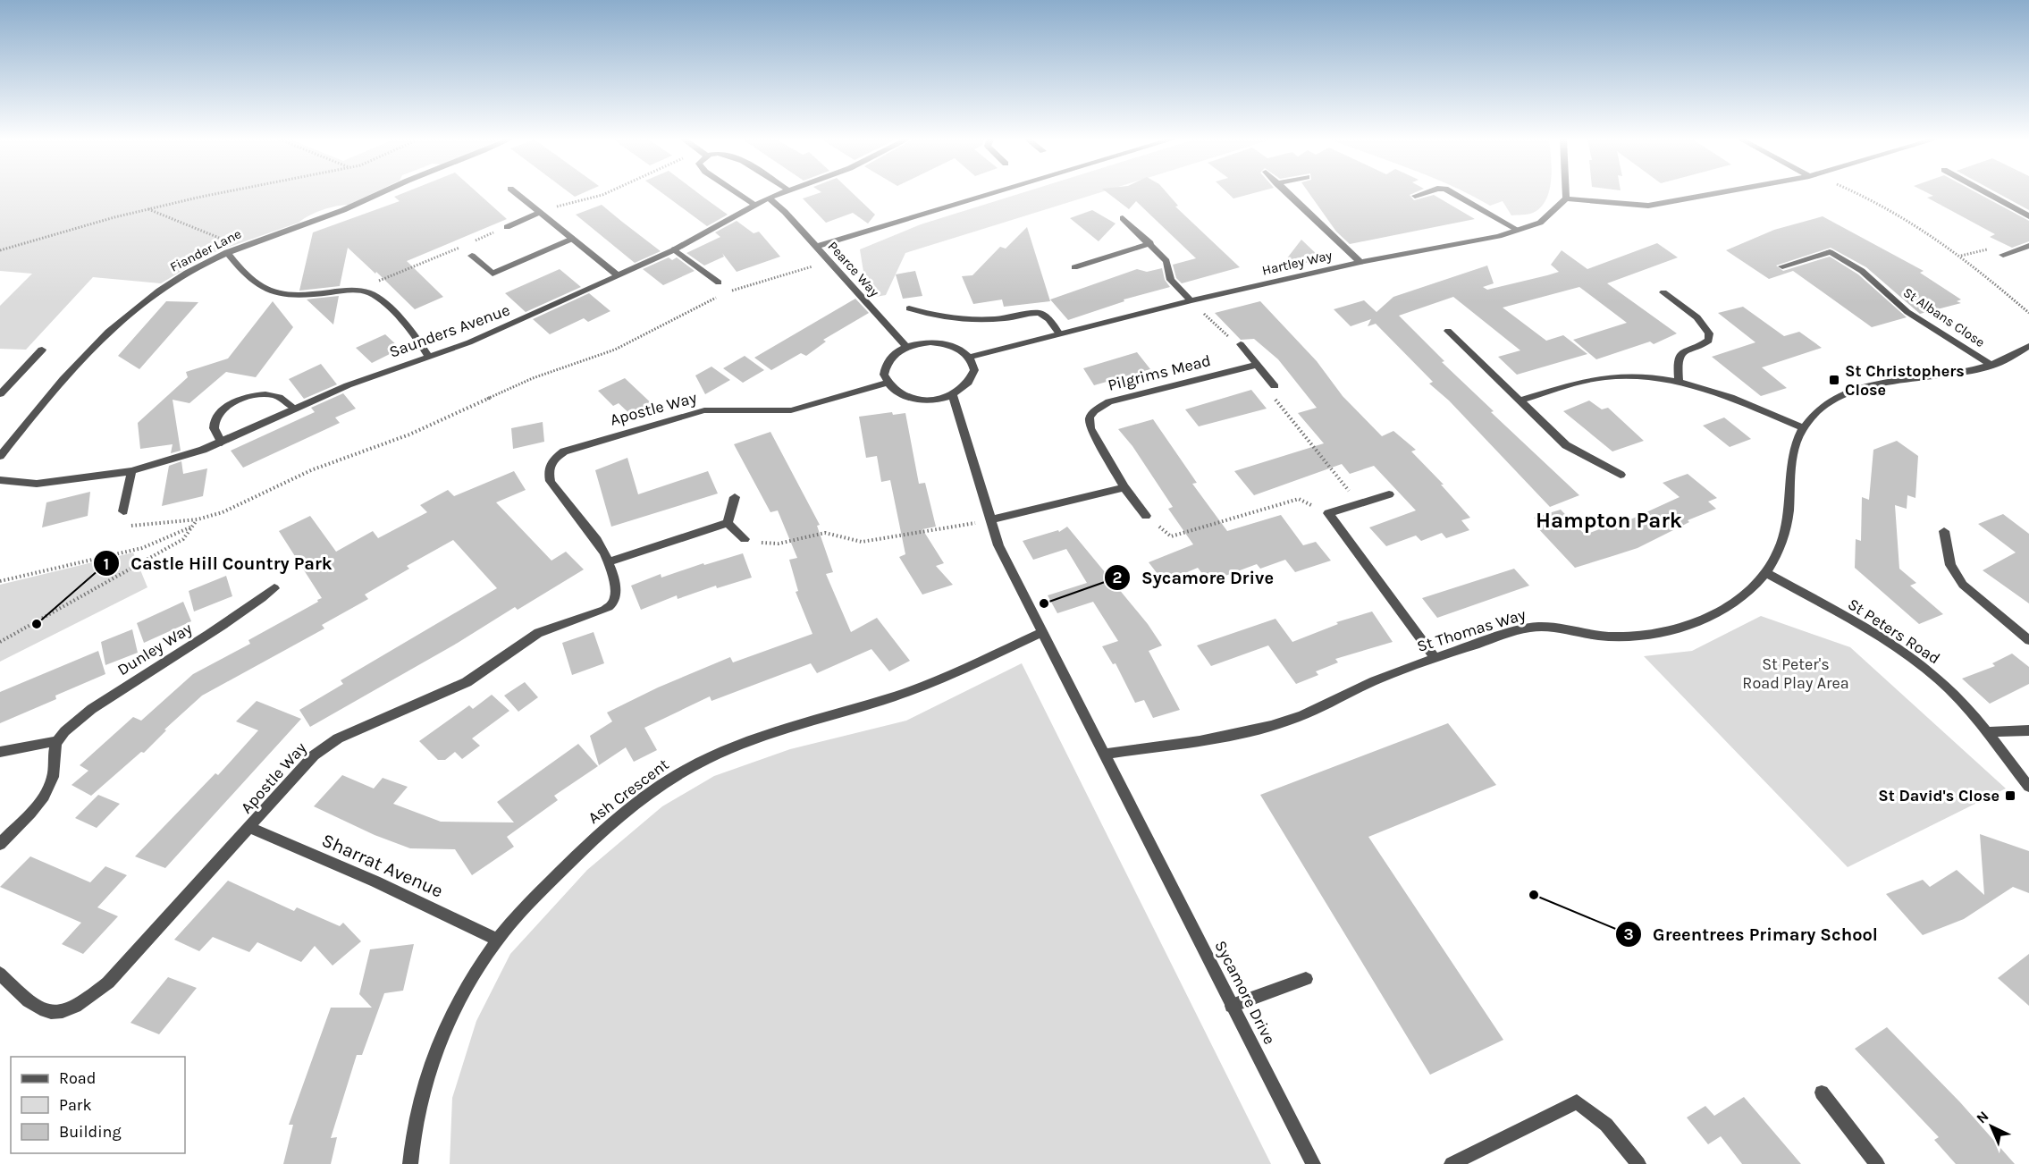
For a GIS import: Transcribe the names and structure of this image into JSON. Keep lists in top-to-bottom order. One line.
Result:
{"streets":{"street":["Fiander Lane","Hartley Way","Pearce Way","St Albans Close","Saunders Avenue","Pilgrims Mead","Apostle Way","St Thomas Way","St Peters Road","Dunley Way","Ash Crescent","Sharrat Avenue","Sycamore Drive"]},"crossings":[["Hartley Way","Pearce Way"],["Hartley Way","Apostle Way"],["Hartley Way","Sycamore Drive"],["Pearce Way","Apostle Way"],["Pearce Way","Sycamore Drive"],["St Albans Close","St Thomas Way"],["Apostle Way","Sharrat Avenue"],["Apostle Way","Sycamore Drive"],["St Thomas Way","St Peters Road"],["St Thomas Way","Sycamore Drive"],["Ash Crescent","Sharrat Avenue"],["Ash Crescent","Sycamore Drive"]],"districts":["Hampton Park"],"parks":["St Peter's Road Play Area"],"places":{"transit":["St Christophers Close","St David's Close"],"other":["Sycamore Drive","Castle Hill Country Park","Greentrees Primary School"]},"legend":["Road","Park","Building"],"north":"top left"}
